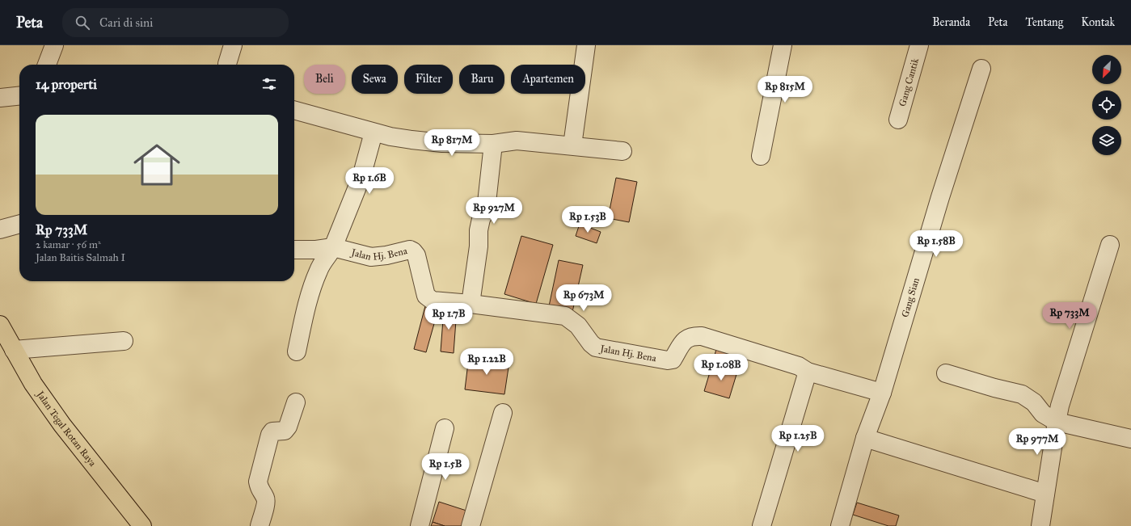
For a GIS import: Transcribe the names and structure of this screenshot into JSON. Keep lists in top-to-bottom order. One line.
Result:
{"streets":{"main road":["Jalan Tegal Rotan Raya"],"street":["Gang Cantik","Jalan Hj. Bena","Gang Sian"]},"crossings":[["Jalan Hj. Bena","Gang Sian"]],"north":"bottom left","page":{"header":"Peta","search":"Cari di sini","nav":["Beranda","Peta","Tentang","Kontak"],"chip":["Beli","Sewa","Filter","Baru","Apartemen"],"heading":"14 properti","price":["Rp 815M","Rp 817M","Rp 1.6B","Rp 927M","Rp 1.53B","Rp 1.58B","Rp 673M","Rp 733M","Rp 1.7B","Rp 1.22B","Rp 1.08B","Rp 1.25B","Rp 977M","Rp 1.5B"],"list":[{"name":"Rp 733M","note":"2 kamar · 56 m² · Jalan Baitis Salmah I"}]}}
